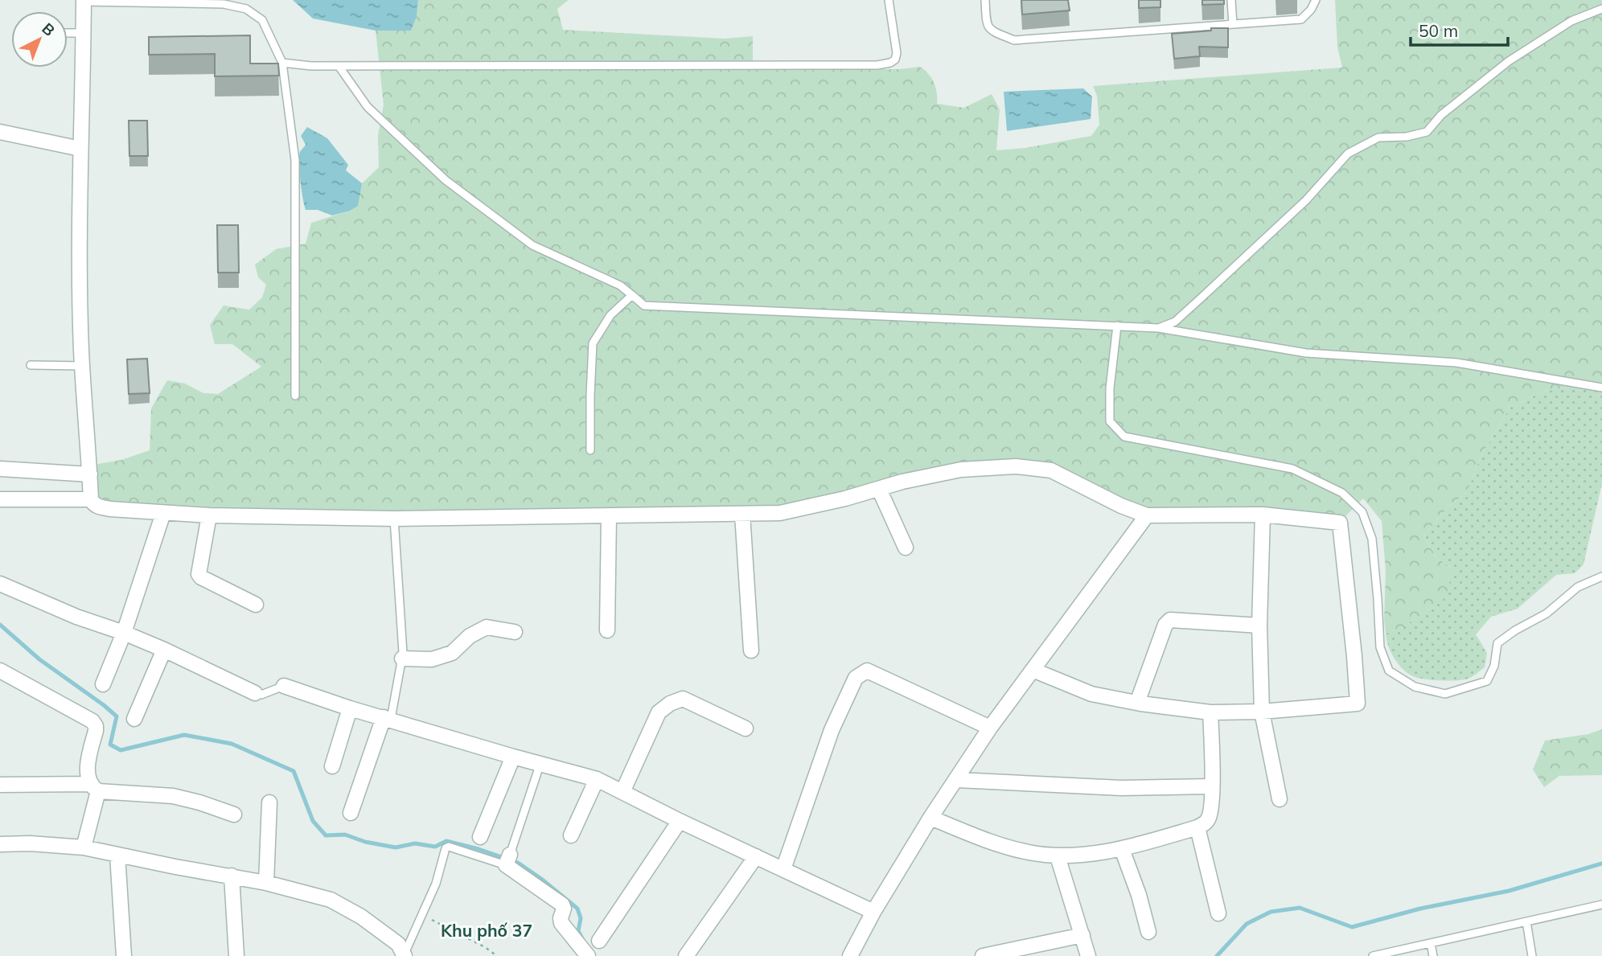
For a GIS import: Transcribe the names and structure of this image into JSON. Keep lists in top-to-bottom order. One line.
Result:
{"districts":["Khu phố 37"],"scale_bar":"50 m","north":"top right"}
